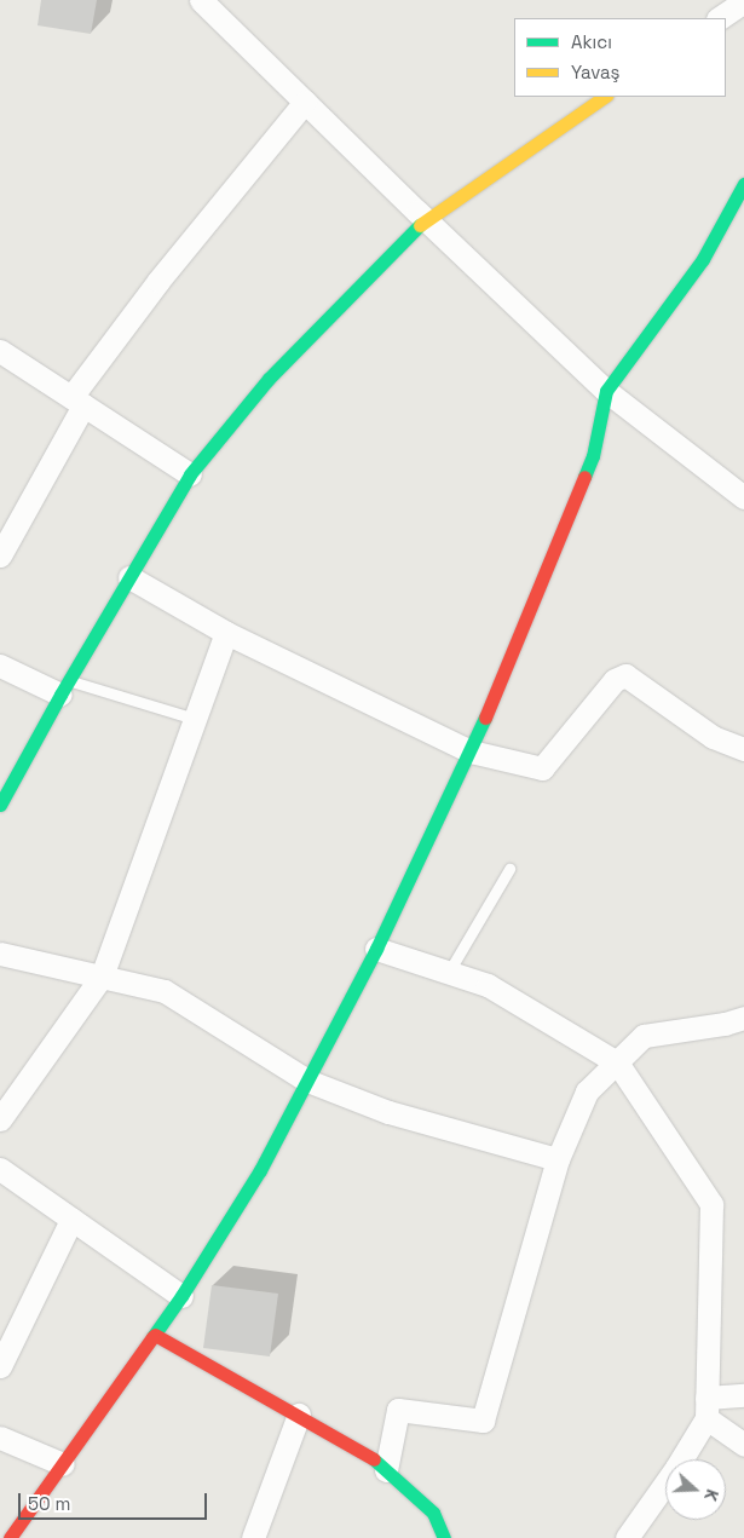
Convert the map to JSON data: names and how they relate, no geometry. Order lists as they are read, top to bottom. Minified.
{"legend":["Akıcı","Yavaş"],"scale_bar":"50 m","north":"right"}
